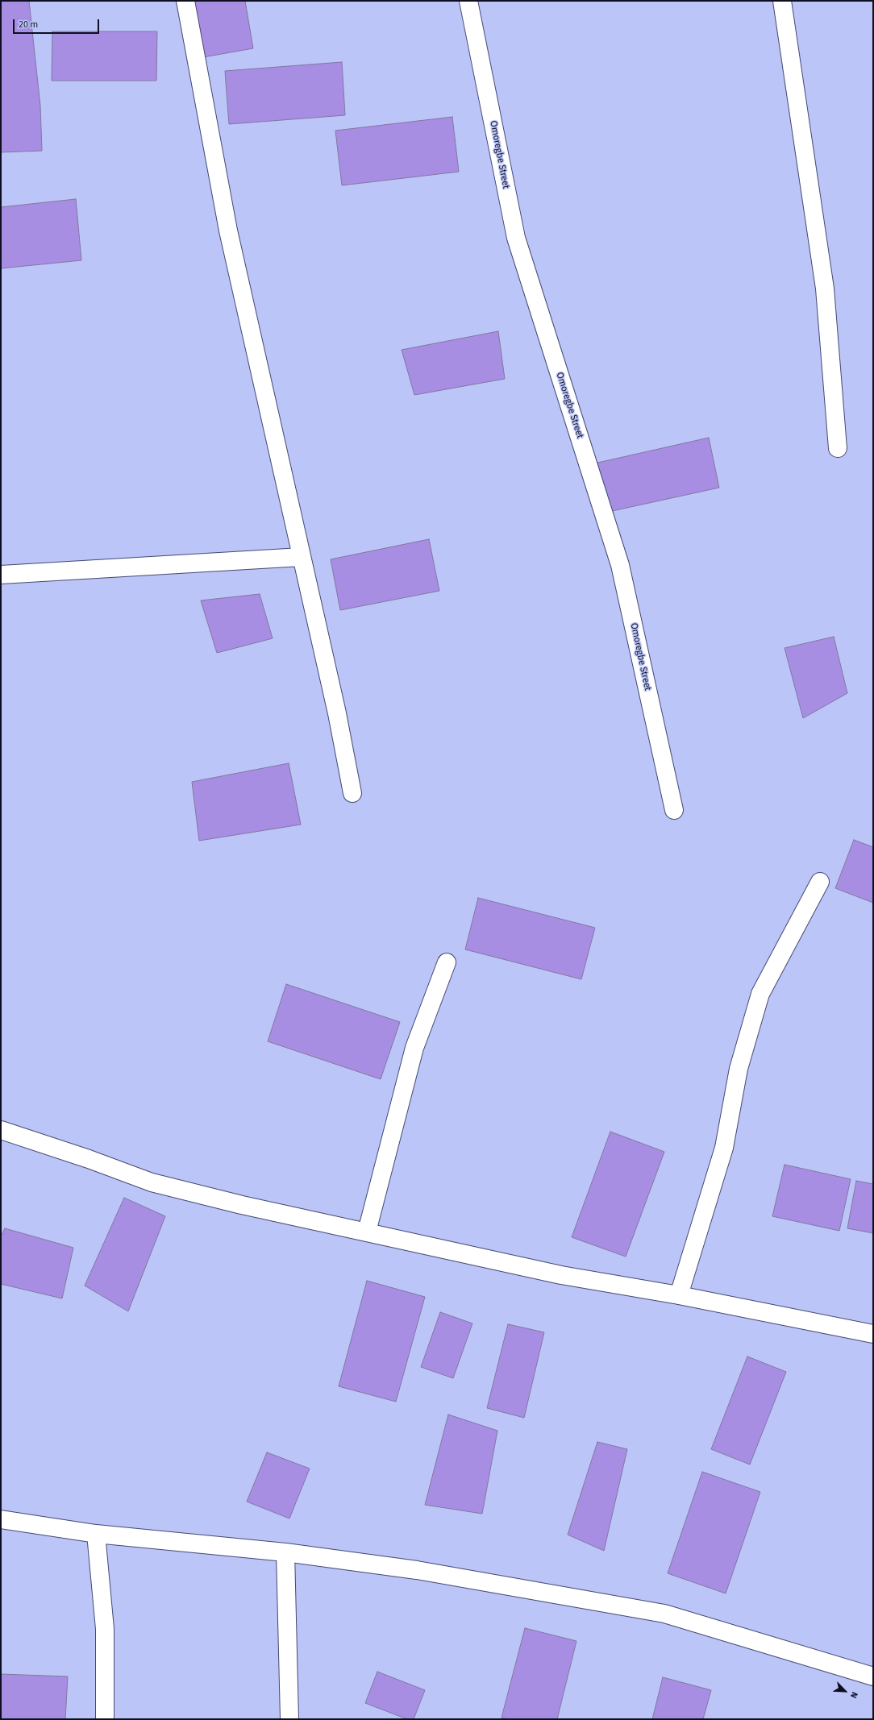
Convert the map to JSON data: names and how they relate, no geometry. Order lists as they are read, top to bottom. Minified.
{"streets":{"street":["Omoregbe Street"]},"scale_bar":"20 m","north":"bottom right"}
